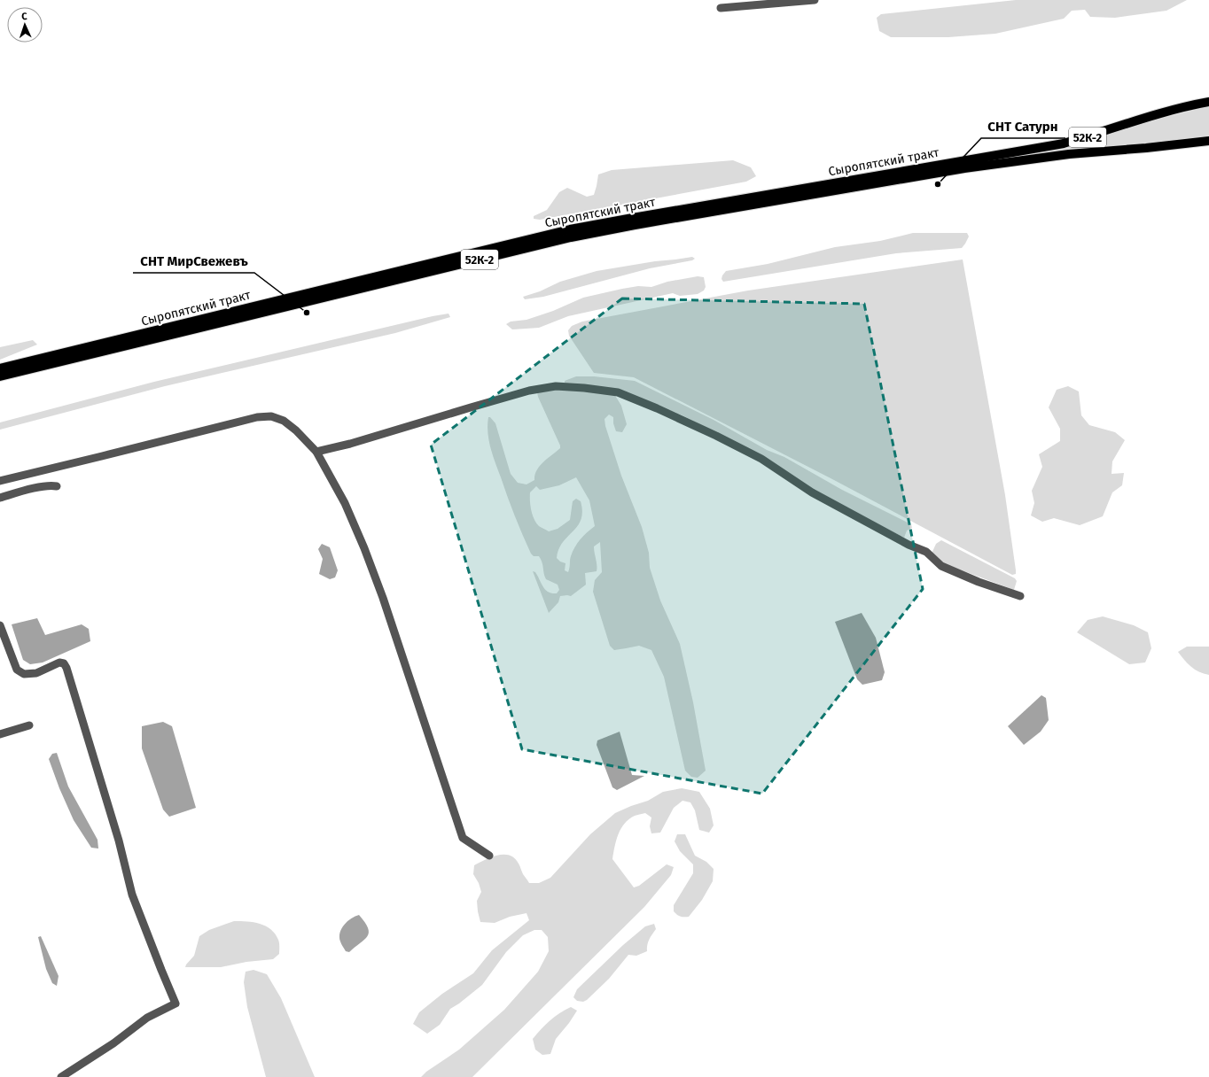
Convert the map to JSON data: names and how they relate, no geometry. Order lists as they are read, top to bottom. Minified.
{"streets":{"main road":["52К-2","Сыропятский тракт"]},"places":["СНТ Сатурн","СНТ МирСвежевъ"],"north":"top"}
